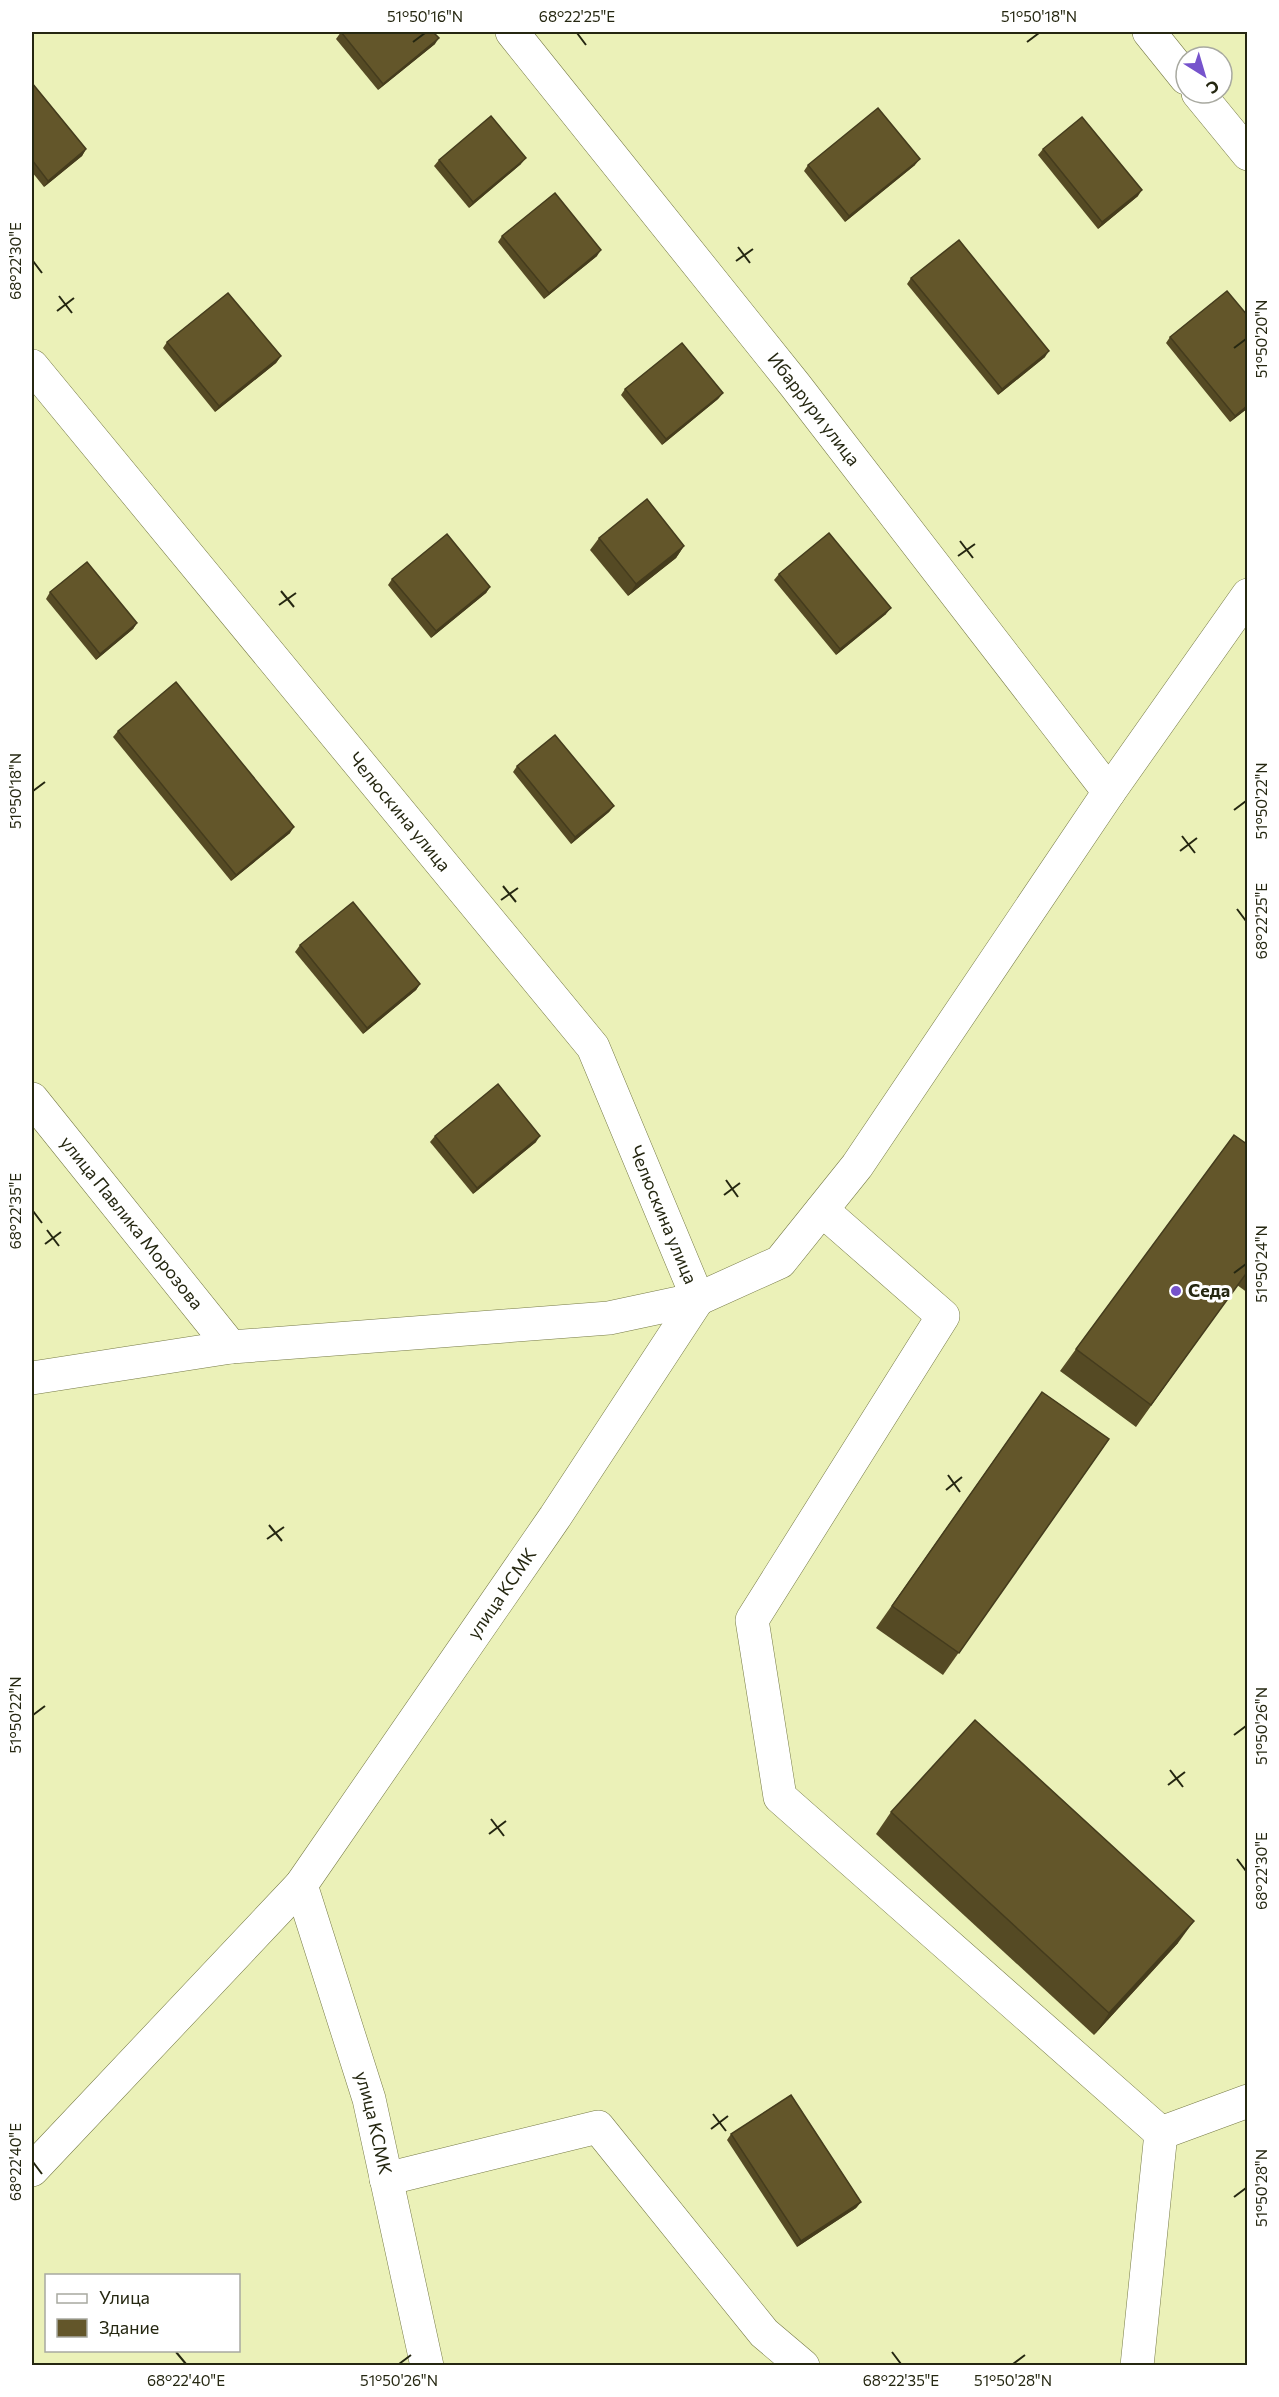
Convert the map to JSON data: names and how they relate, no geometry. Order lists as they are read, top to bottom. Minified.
{"streets":{"street":["Ибаррури улица","Челюскина улица","улица Павлика Морозова","улица КСМК"]},"crossings":[["Челюскина улица","улица КСМК"]],"places":["Седа"],"legend":["Улица","Здание"],"north":"bottom right","coordinates":["51°50'16\"N","68°22'25\"E","51°50'18\"N","68°22'30\"E","51°50'20\"N","51°50'22\"N","68°22'35\"E","51°50'24\"N","51°50'26\"N","68°22'40\"E","51°50'28\"N"]}
